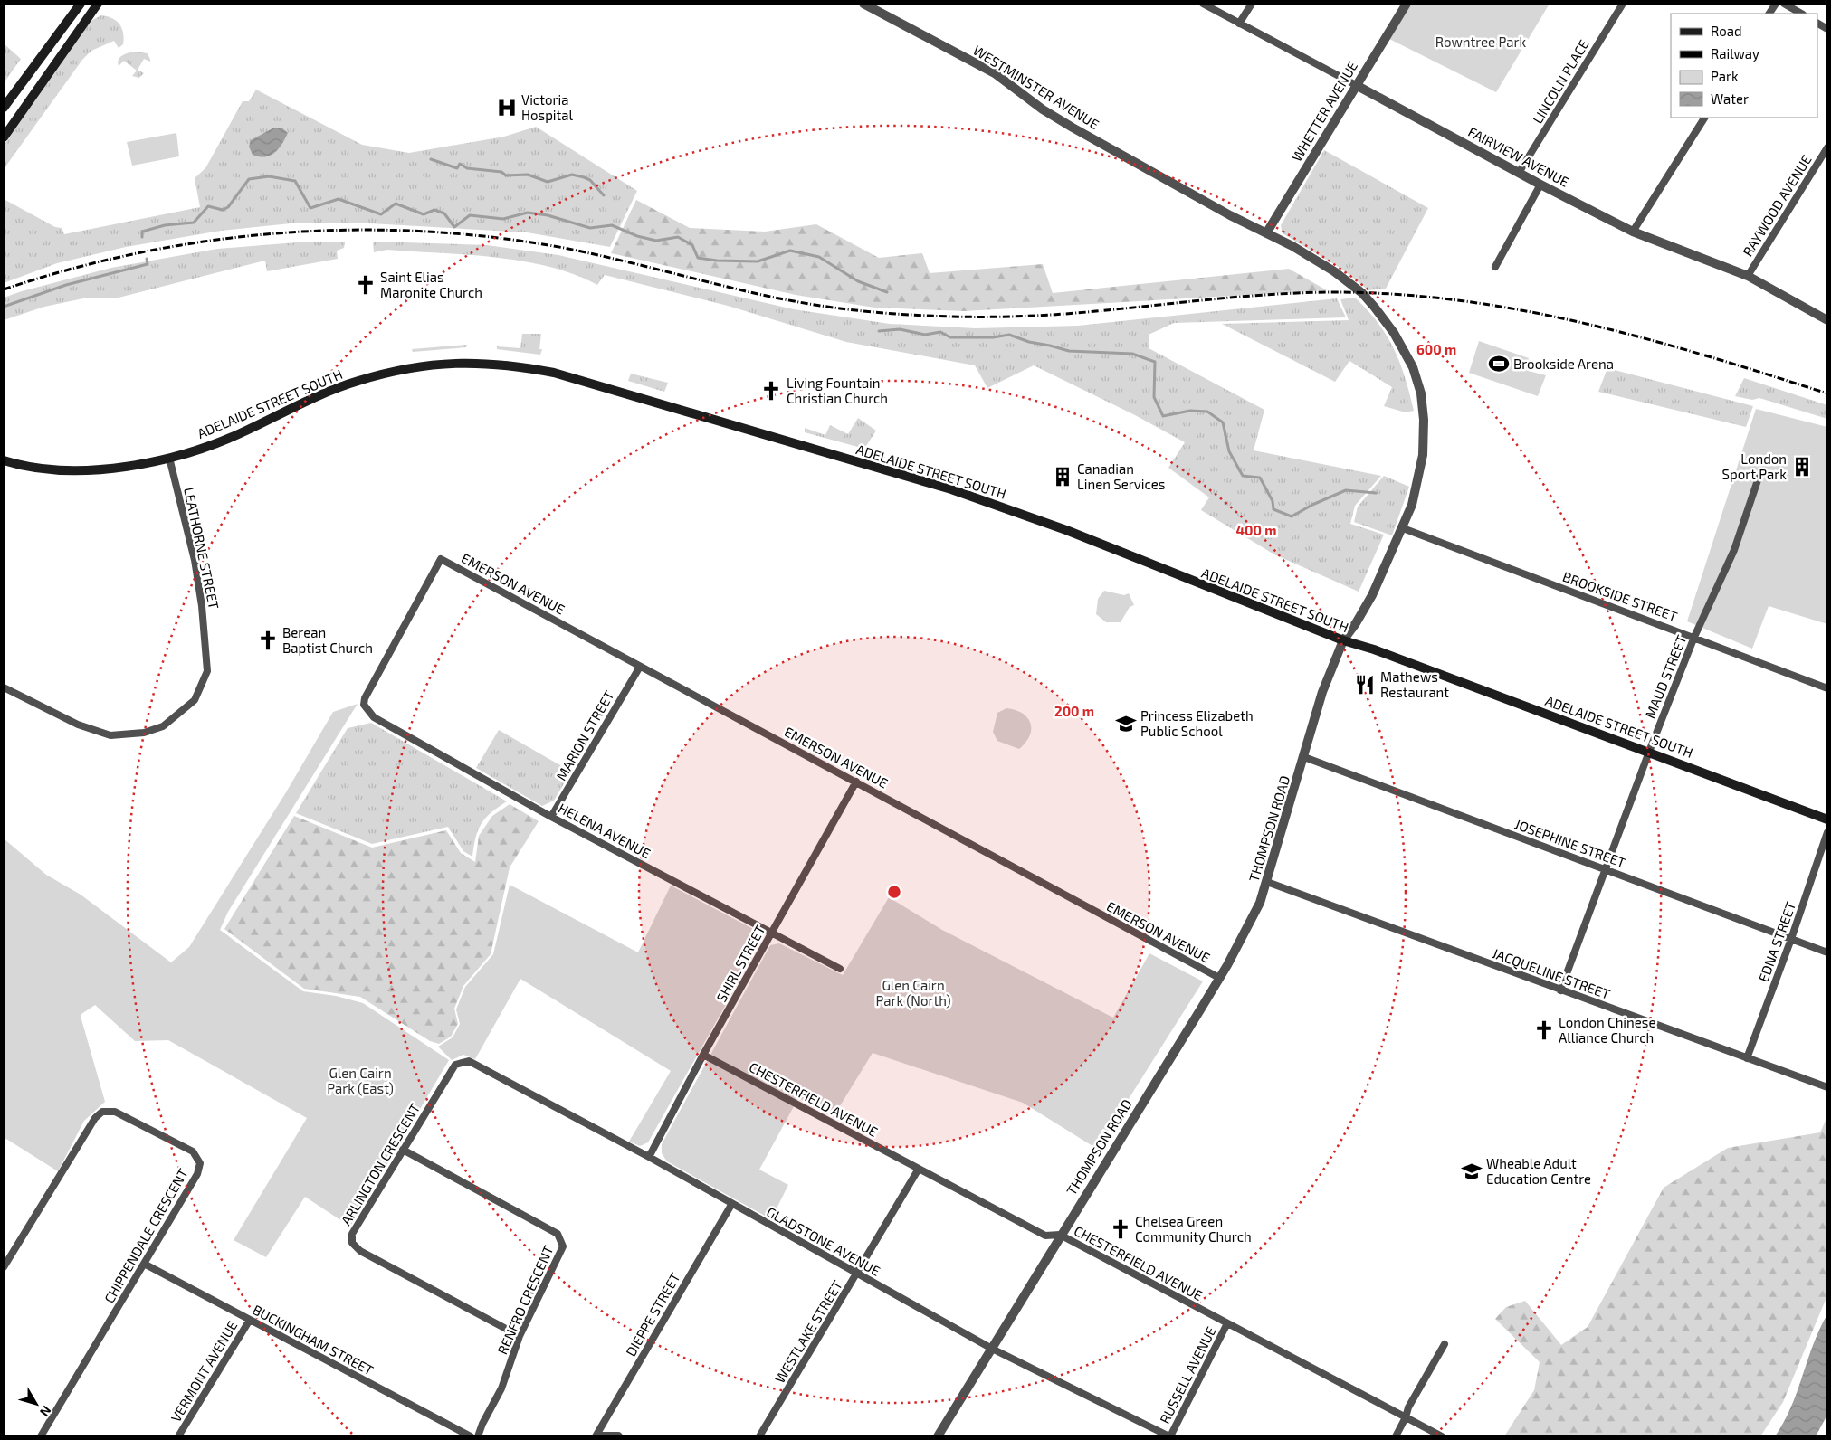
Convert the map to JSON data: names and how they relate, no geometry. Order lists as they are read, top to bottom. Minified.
{"streets":{"main road":["ADELAIDE STREET SOUTH"],"street":["LINCOLN PLACE","WESTMINSTER AVENUE","WHETTER AVENUE","FAIRVIEW AVENUE","RAYWOOD AVENUE","LEATHORNE STREET","EMERSON AVENUE","BROOKSIDE STREET","MAUD STREET","MARION STREET","THOMPSON ROAD","HELENA AVENUE","JOSEPHINE STREET","EDNA STREET","SHIRL STREET","JACQUELINE STREET","CHESTERFIELD AVENUE","ARLINGTON CRESCENT","CHIPPENDALE CRESCENT","GLADSTONE AVENUE","RENFRO CRESCENT","DIEPPE STREET","WESTLAKE STREET","BUCKINGHAM STREET","VERMONT AVENUE","RUSSELL AVENUE"]},"crossings":[["LINCOLN PLACE","FAIRVIEW AVENUE"],["WESTMINSTER AVENUE","WHETTER AVENUE"],["WESTMINSTER AVENUE","THOMPSON ROAD"],["WHETTER AVENUE","FAIRVIEW AVENUE"],["WHETTER AVENUE","THOMPSON ROAD"],["FAIRVIEW AVENUE","RAYWOOD AVENUE"],["ADELAIDE STREET SOUTH","LEATHORNE STREET"],["ADELAIDE STREET SOUTH","MAUD STREET"],["ADELAIDE STREET SOUTH","THOMPSON ROAD"],["EMERSON AVENUE","MARION STREET"],["EMERSON AVENUE","THOMPSON ROAD"],["EMERSON AVENUE","HELENA AVENUE"],["EMERSON AVENUE","SHIRL STREET"],["BROOKSIDE STREET","MAUD STREET"],["BROOKSIDE STREET","THOMPSON ROAD"],["MAUD STREET","JOSEPHINE STREET"],["MAUD STREET","JACQUELINE STREET"],["MARION STREET","HELENA AVENUE"],["THOMPSON ROAD","JOSEPHINE STREET"],["THOMPSON ROAD","JACQUELINE STREET"],["THOMPSON ROAD","CHESTERFIELD AVENUE"],["THOMPSON ROAD","GLADSTONE AVENUE"],["HELENA AVENUE","SHIRL STREET"],["JOSEPHINE STREET","EDNA STREET"],["EDNA STREET","JACQUELINE STREET"],["SHIRL STREET","CHESTERFIELD AVENUE"],["SHIRL STREET","GLADSTONE AVENUE"],["CHESTERFIELD AVENUE","WESTLAKE STREET"],["CHESTERFIELD AVENUE","RUSSELL AVENUE"],["ARLINGTON CRESCENT","GLADSTONE AVENUE"],["ARLINGTON CRESCENT","RENFRO CRESCENT"],["CHIPPENDALE CRESCENT","BUCKINGHAM STREET"],["GLADSTONE AVENUE","DIEPPE STREET"],["GLADSTONE AVENUE","WESTLAKE STREET"],["GLADSTONE AVENUE","RUSSELL AVENUE"],["BUCKINGHAM STREET","VERMONT AVENUE"]],"parks":["Rowntree Park","Glen Cairn Park (North)","Glen Cairn Park (East)"],"places":{"hospital":["Victoria Hospital"],"church":["Saint Elias Maronite Church","Living Fountain Christian Church","Berean Baptist Church","London Chinese Alliance Church","Chelsea Green Community Church"],"sports":["Brookside Arena"],"building":["London Sport Park","Canadian Linen Services"],"restaurant":["Mathews Restaurant"],"school or university":["Princess Elizabeth Public School","Wheable Adult Education Centre"]},"legend":["Road","Railway","Park","Water"],"north":"bottom right","rings":["600 m","400 m","200 m"]}
